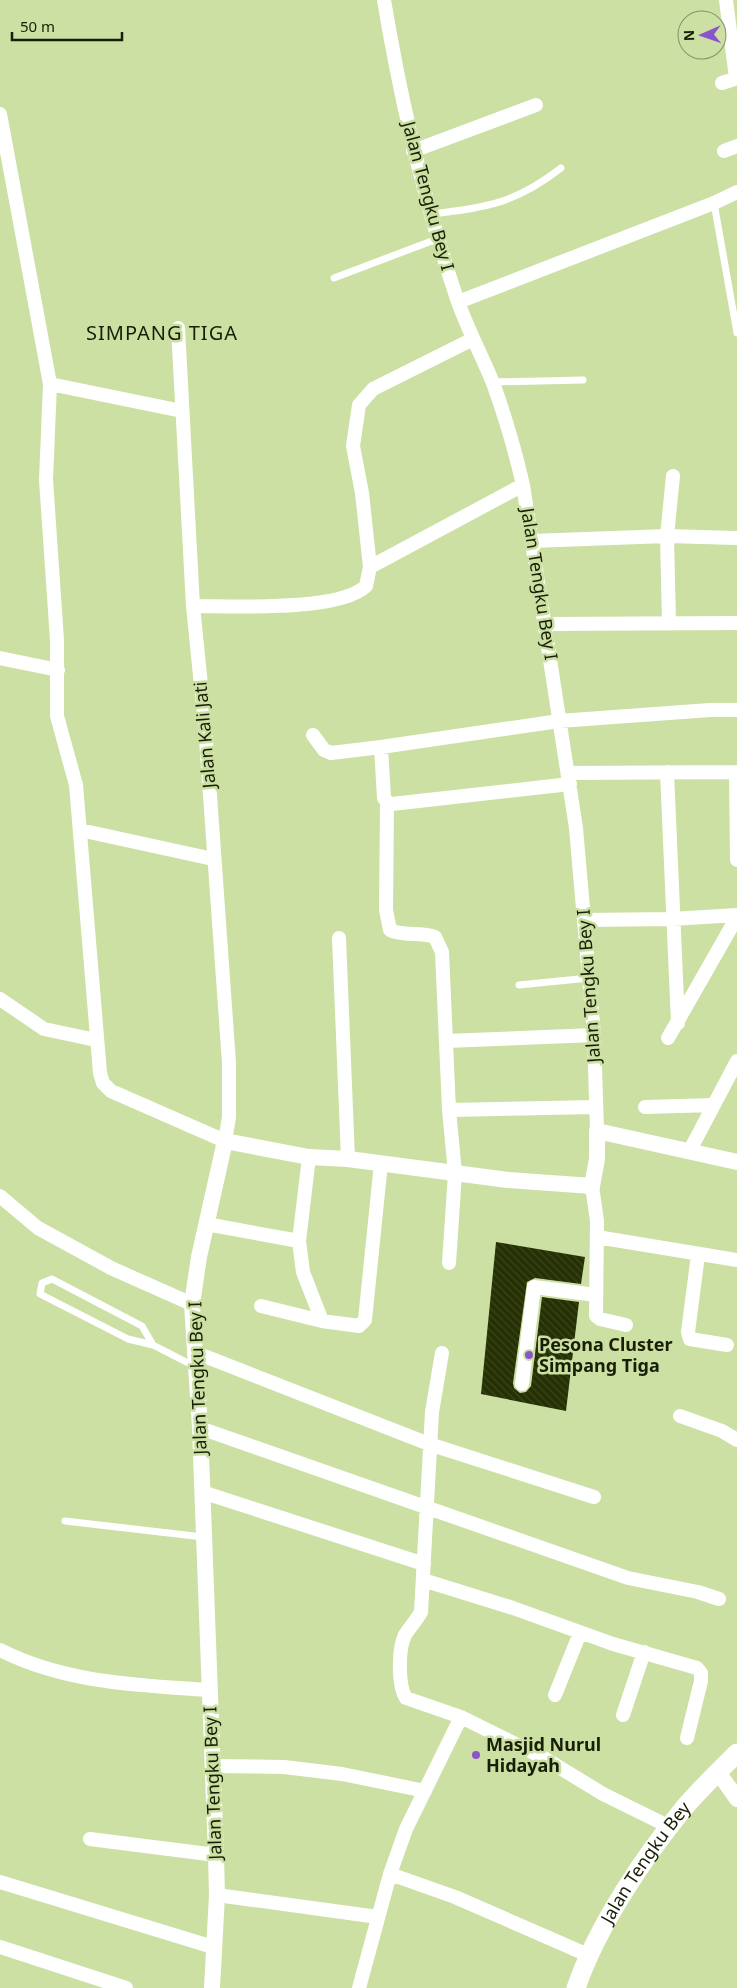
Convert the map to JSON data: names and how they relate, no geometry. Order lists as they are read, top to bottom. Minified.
{"streets":{"main road":["Jalan Tengku Bey"],"street":["Jalan Tengku Bey I","Jalan Kali Jati"]},"crossings":[["Jalan Tengku Bey I","Jalan Kali Jati"]],"districts":["SIMPANG TIGA"],"places":["Pesona Cluster Simpang Tiga","Masjid Nurul Hidayah"],"scale_bar":"50 m","north":"left"}
